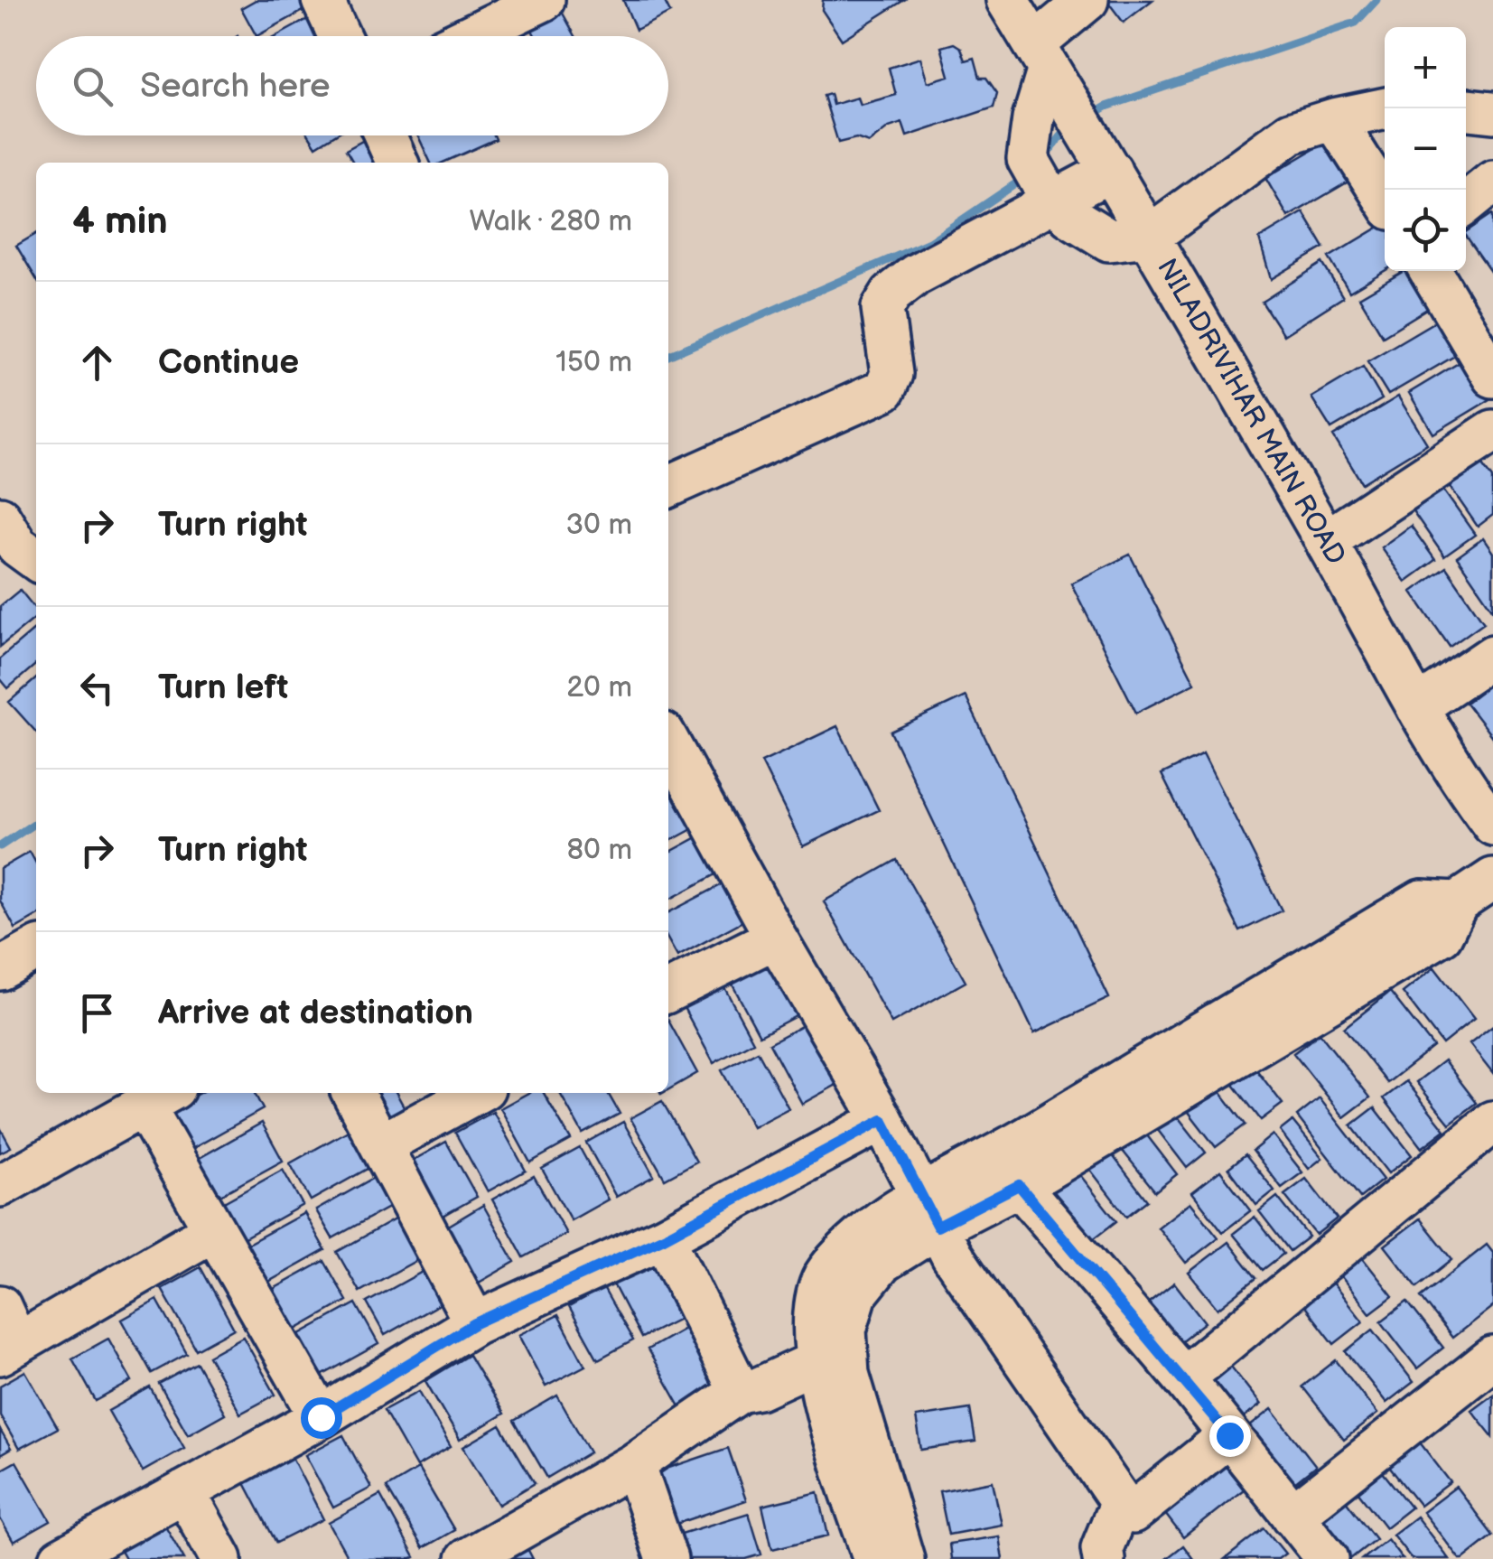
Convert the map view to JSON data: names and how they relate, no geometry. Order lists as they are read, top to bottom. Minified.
{"streets":{"street":["NILADRIVIHAR MAIN ROAD"]},"page":{"map_buttons":["+","−"],"search":"Search here","heading":["4 min","Walk · 280 m"],"list":[["Continue","150 m"],["Turn right","30 m"],["Turn left","20 m"],["Turn right","80 m"],"Arrive at destination"]}}
